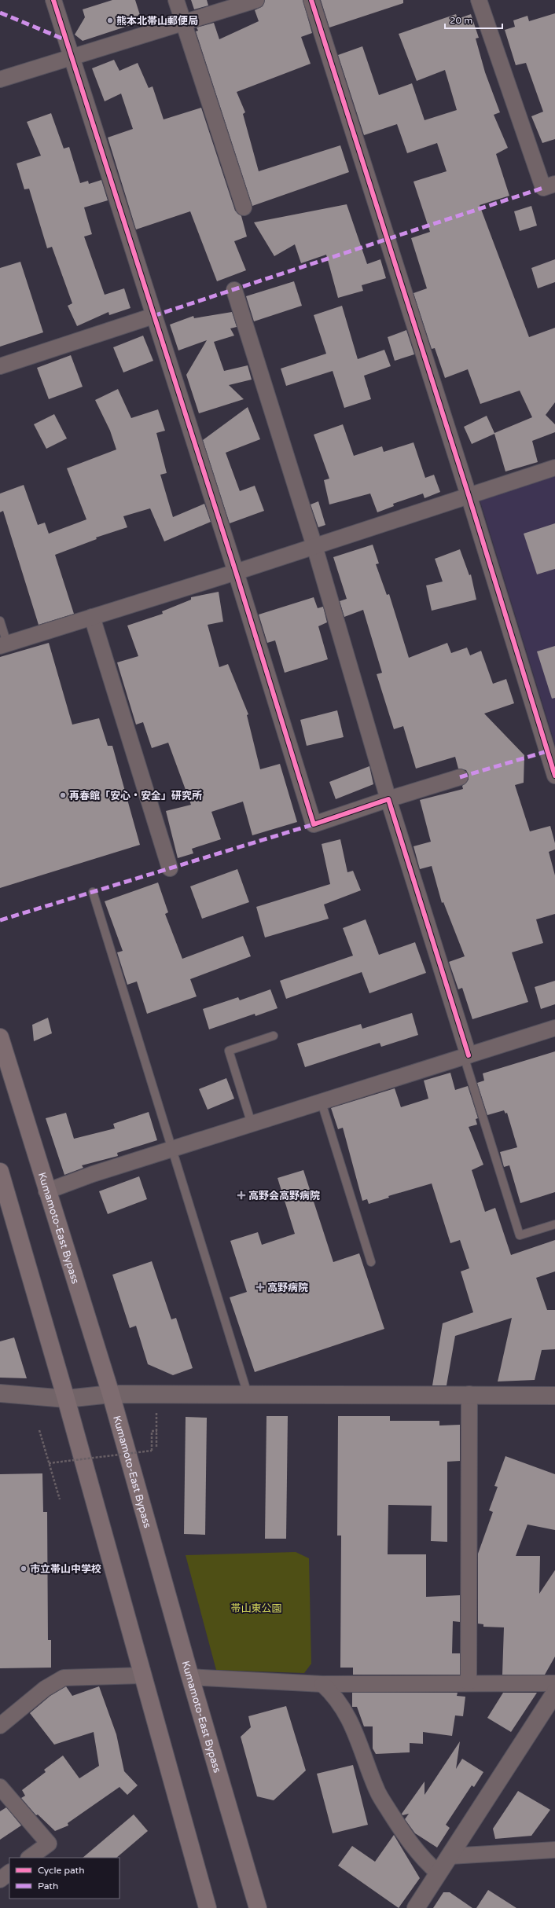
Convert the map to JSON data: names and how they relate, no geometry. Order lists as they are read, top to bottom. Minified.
{"streets":{"highway":["Kumamoto-East Bypass"]},"parks":["帯山東公園"],"places":{"other":["熊本北帯山郵便局","再春館「安心・安全」研究所","市立帯山中学校"],"health":["高野会高野病院","高野病院"]},"legend":["Cycle path","Path"],"scale_bar":"20 m"}
